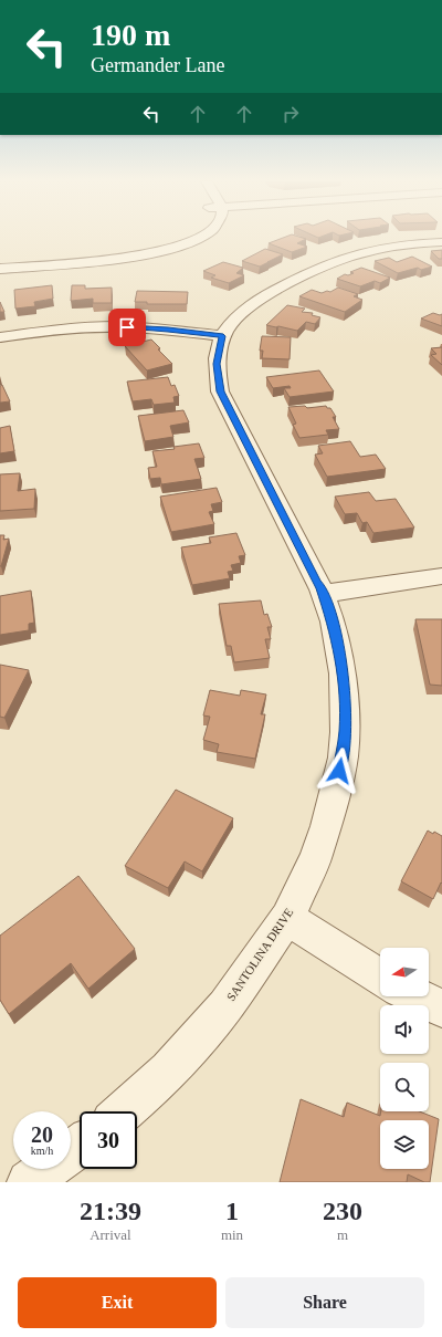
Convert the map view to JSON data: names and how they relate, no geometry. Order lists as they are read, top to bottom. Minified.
{"streets":{"street":["SANTOLINA DRIVE"]},"north":"left","page":{"turn":["190 m","Germander Lane"],"speed":"20 km/h","limit":"30","eta":["21:39","Arrival","1","min","230","m"],"buttons":["Exit","Share"]}}
